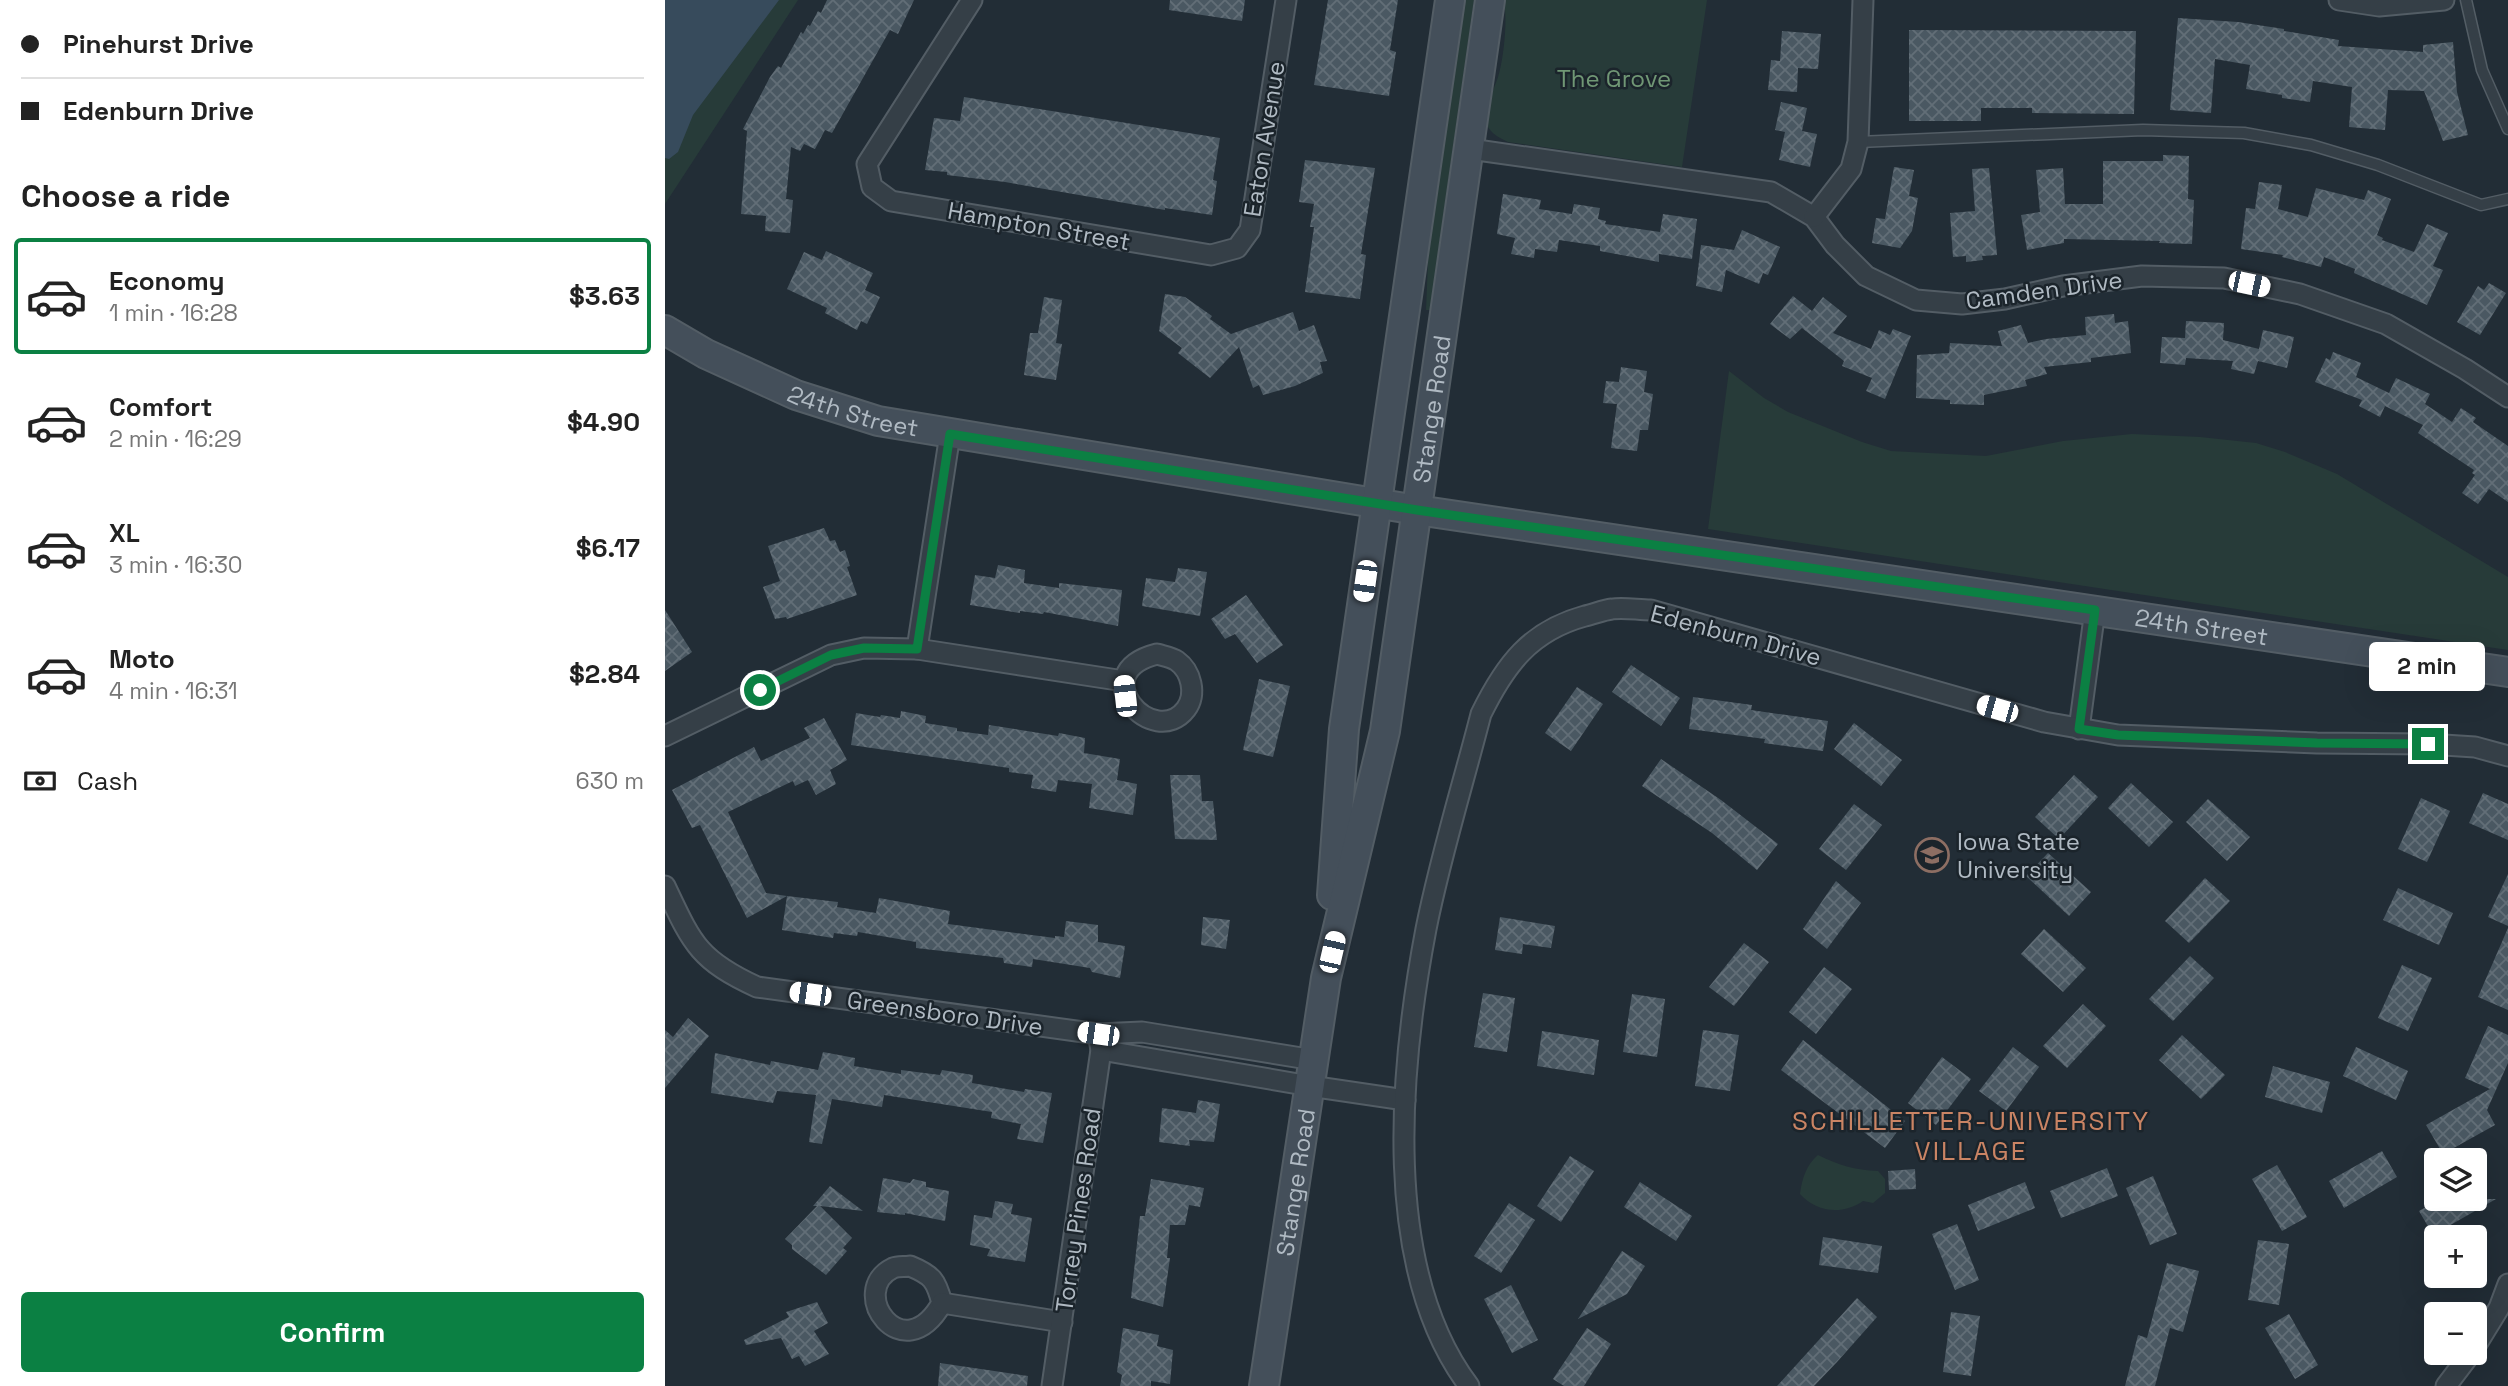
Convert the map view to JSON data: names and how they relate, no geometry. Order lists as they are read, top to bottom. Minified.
{"streets":{"main road":["Stange Road","24th Street"],"street":["Eaton Avenue","Hampton Street","Camden Drive","Edenburn Drive","Greensboro Drive","Torrey Pines Road"]},"crossings":[["Eaton Avenue","Hampton Street"],["Camden Drive","Stange Road"],["Stange Road","24th Street"],["Stange Road","Greensboro Drive"],["Greensboro Drive","Torrey Pines Road"]],"districts":["SCHILLETTER-UNIVERSITY VILLAGE"],"parks":["The Grove"],"places":{"school or university":["Iowa State University"]},"page":{"banner":["Pinehurst Drive","Edenburn Drive"],"heading":"Choose a ride","list":[{"name":"Economy","note":"1 min · 16:28","value":"$3.63"},{"name":"Comfort","note":"2 min · 16:29","value":"$4.90"},{"name":"XL","note":"3 min · 16:30","value":"$6.17"},{"name":"Moto","note":"4 min · 16:31","value":"$2.84"}],"bubble":"2 min","pay":["Cash","630 m"],"map_buttons":["+","−"],"buttons":"Confirm"}}
